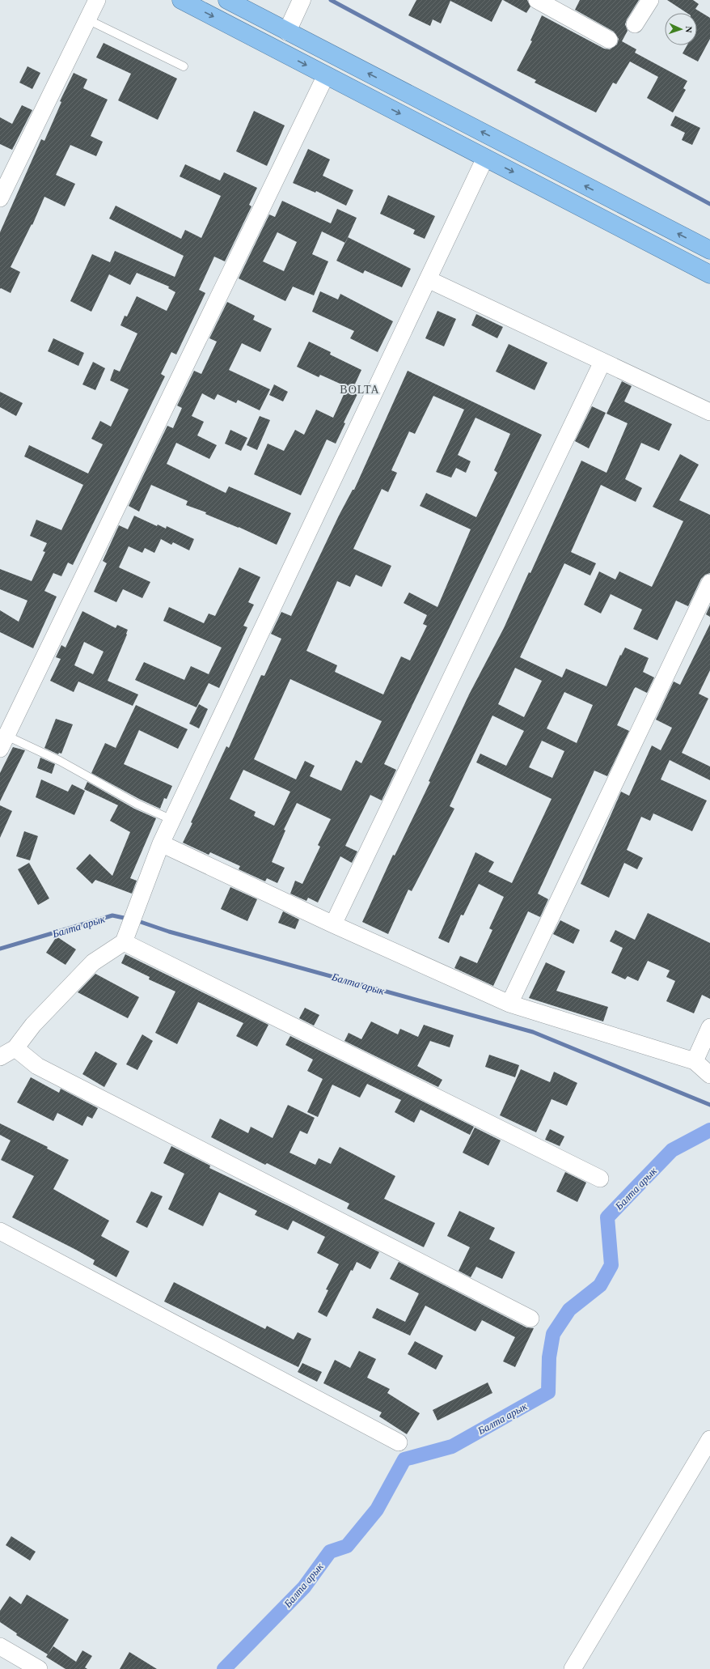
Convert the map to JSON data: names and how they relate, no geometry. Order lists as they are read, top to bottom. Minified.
{"districts":["BOLTA"],"water":["Балта арык"],"north":"right"}
